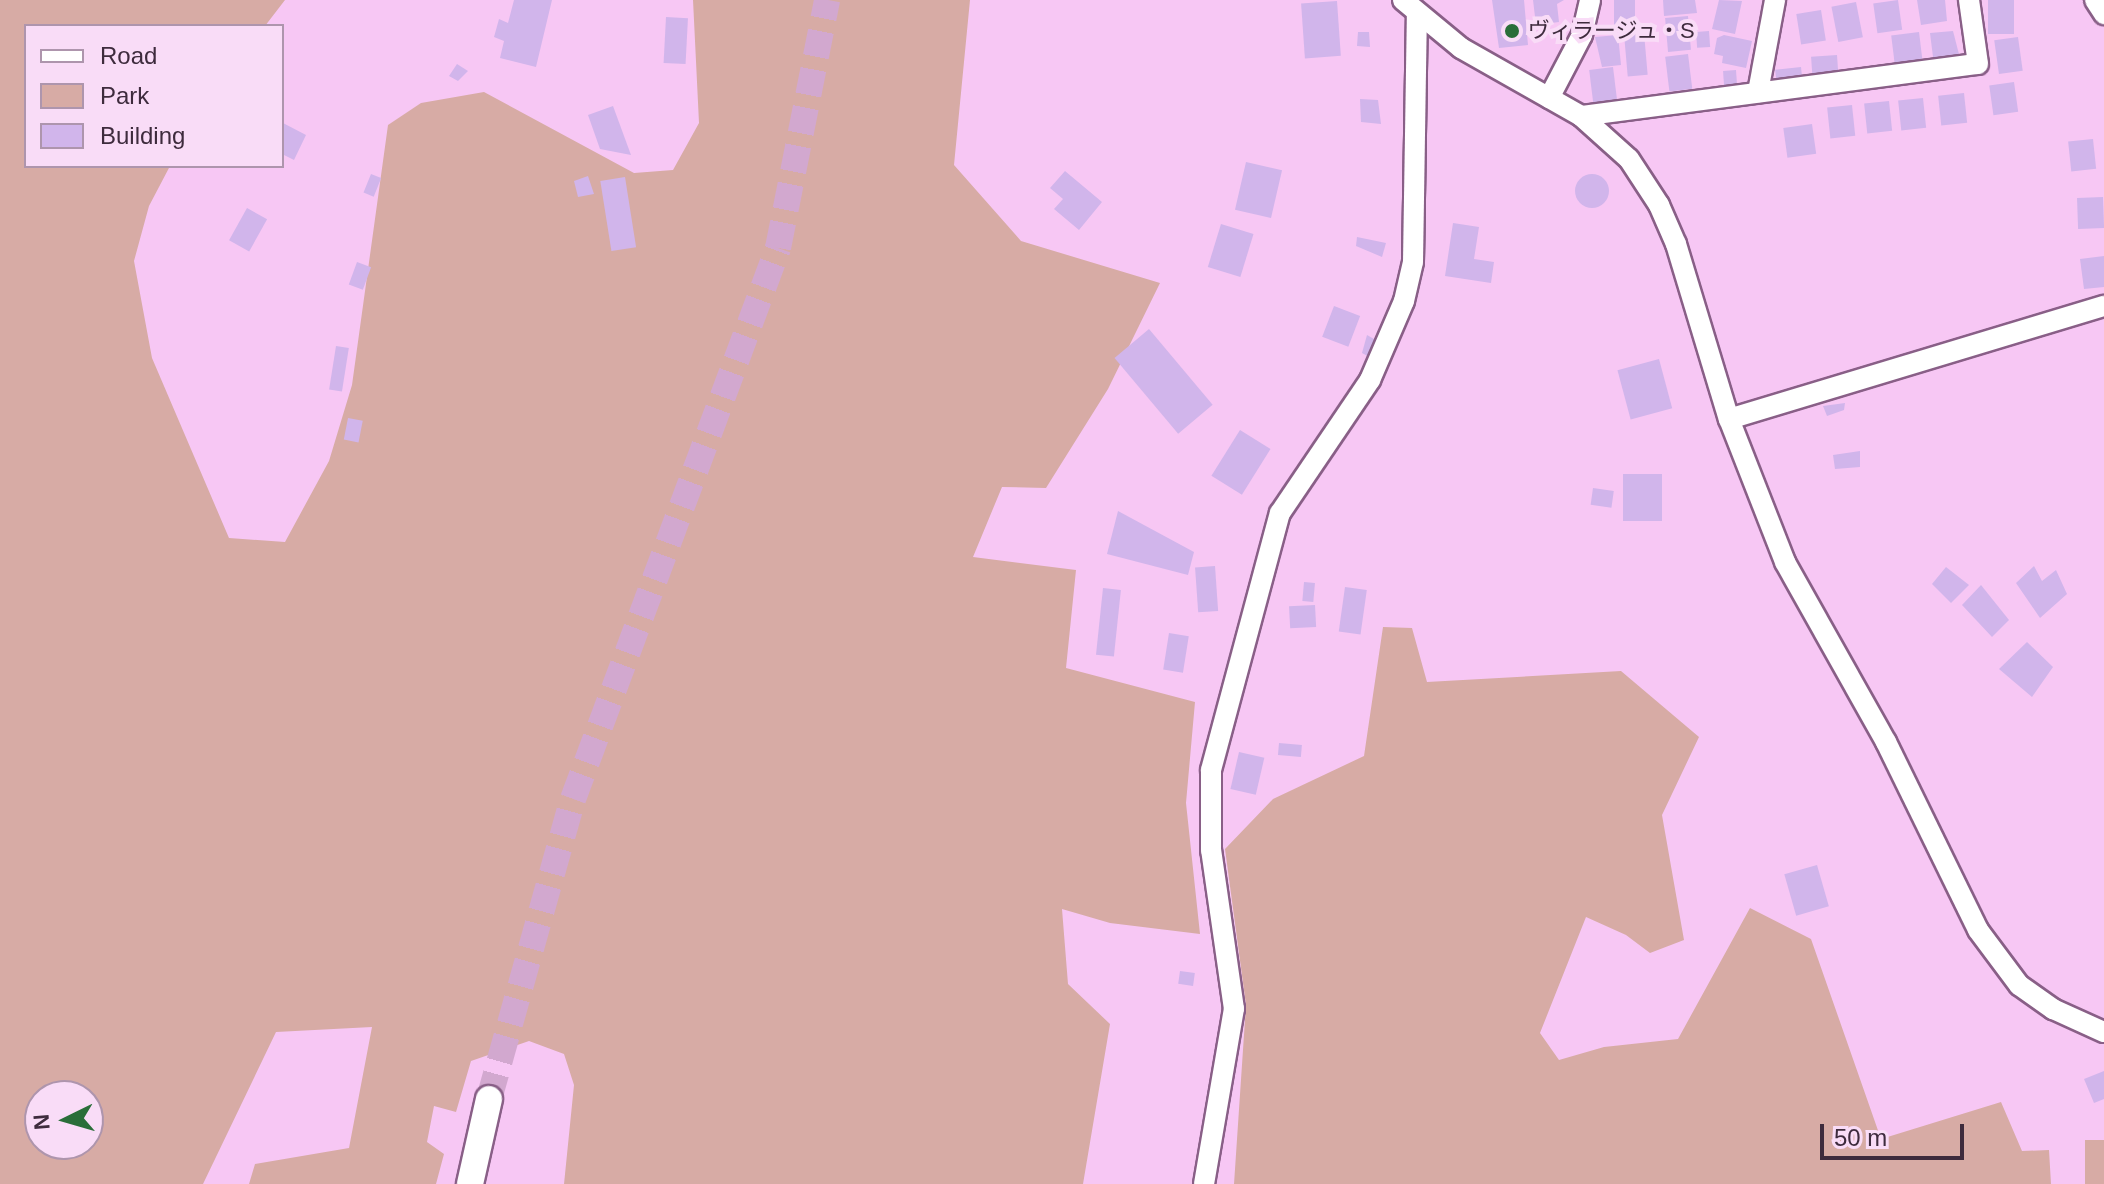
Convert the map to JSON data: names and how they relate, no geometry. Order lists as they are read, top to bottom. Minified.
{"places":["ヴィラージュ・S"],"legend":["Road","Park","Building"],"scale_bar":"50 m","north":"left"}
